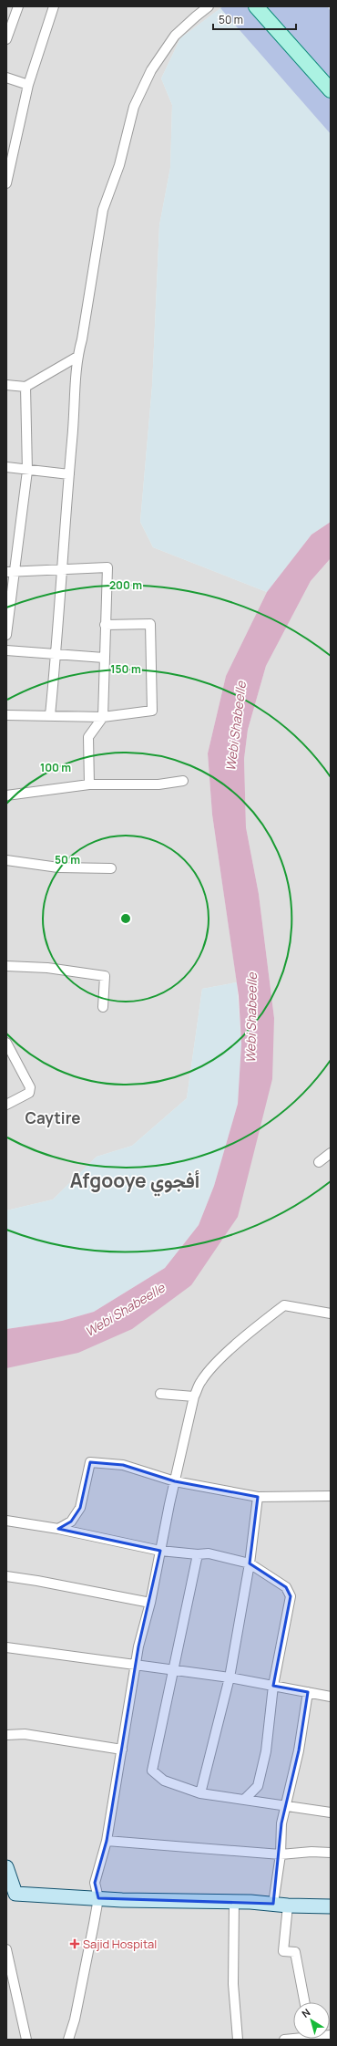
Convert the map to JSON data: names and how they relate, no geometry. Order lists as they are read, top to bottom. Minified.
{"districts":["Caytire","Afgooye أفجوي"],"water":["Webi Shabeelle"],"places":{"health":["Sajid Hospital"]},"scale_bar":"50 m","north":"top left","rings":["200 m","150 m","100 m","50 m"]}
